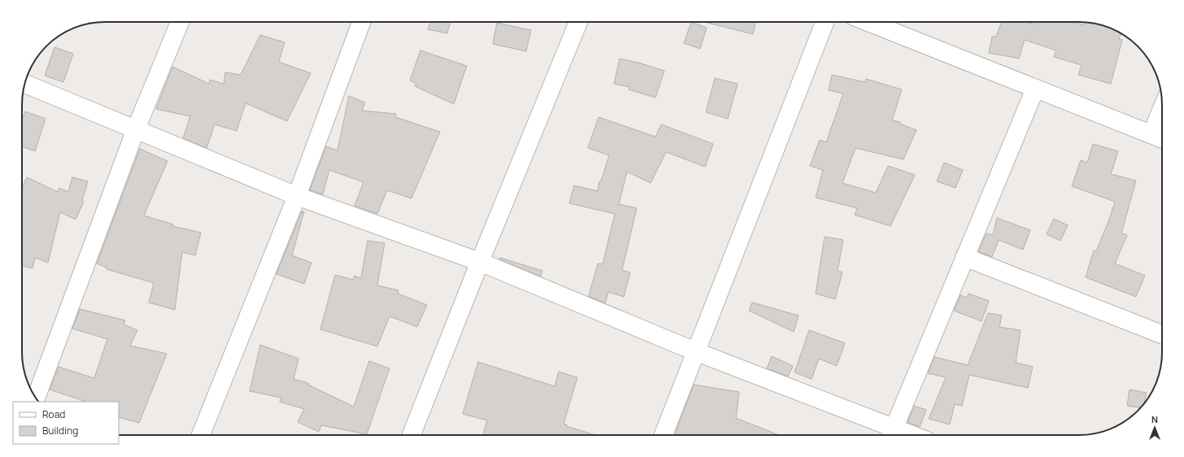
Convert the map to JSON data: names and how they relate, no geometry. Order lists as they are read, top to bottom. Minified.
{"legend":["Road","Building"],"north":"top"}
